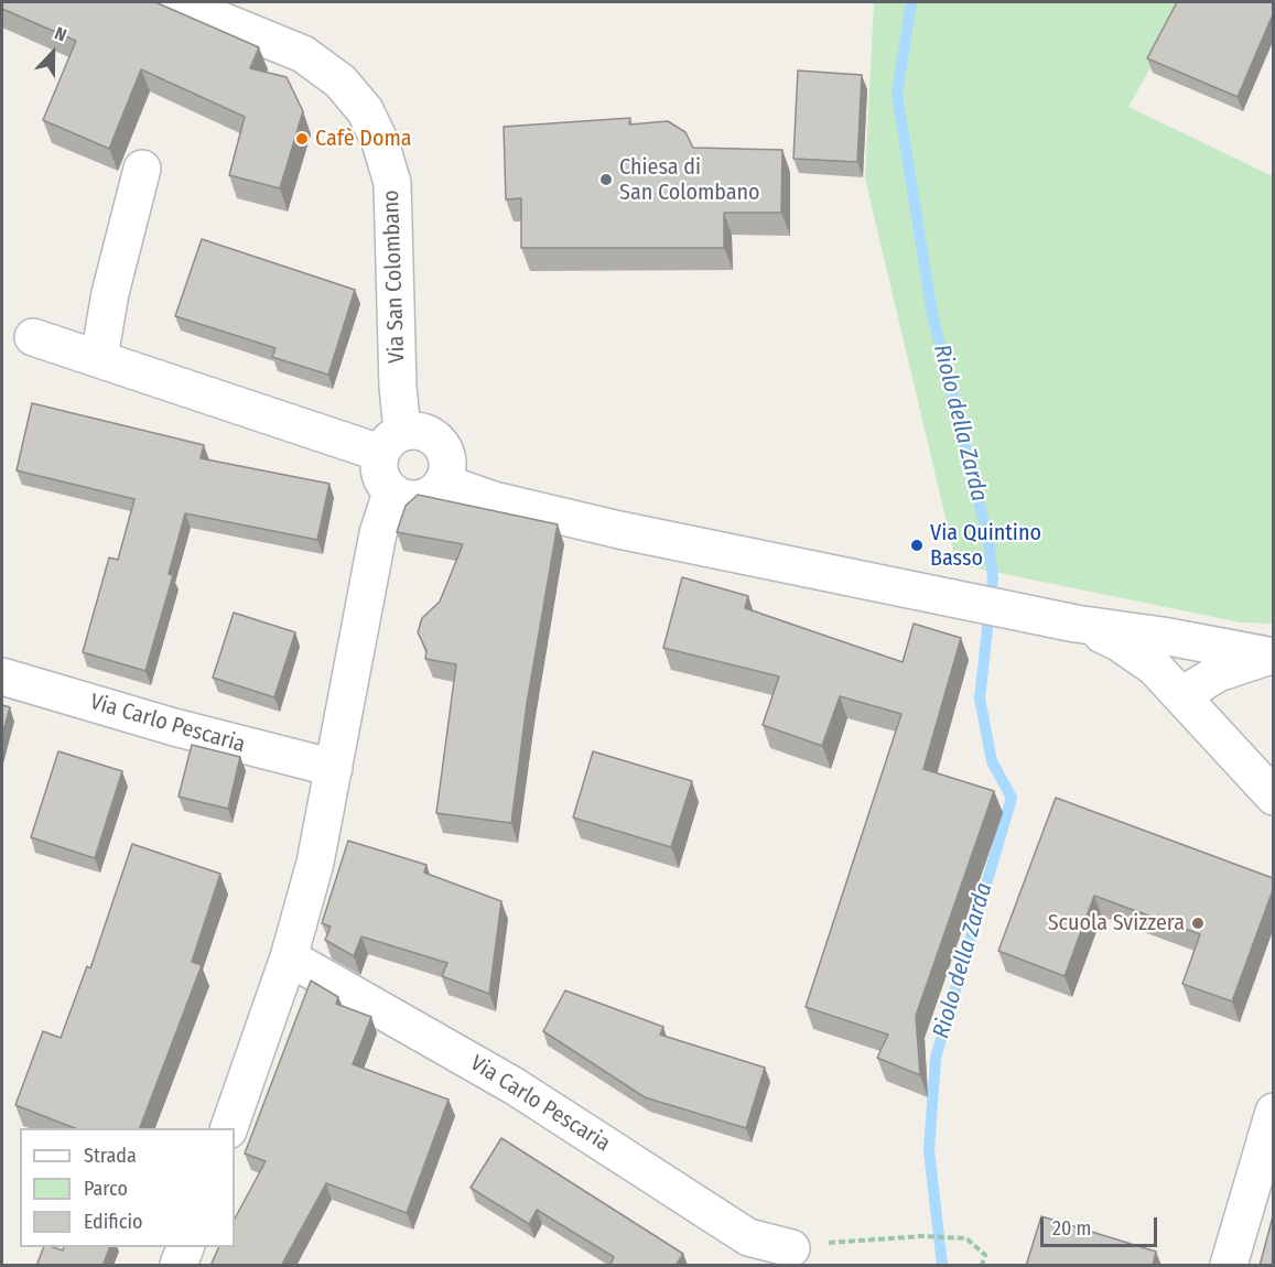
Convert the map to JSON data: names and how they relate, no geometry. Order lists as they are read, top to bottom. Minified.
{"streets":{"street":["Via San Colombano","Via Carlo Pescaria"]},"water":["Riolo della Zarda"],"places":["Cafè Doma","Chiesa di San Colombano","Via Quintino Basso","Scuola Svizzera"],"legend":["Strada","Parco","Edificio"],"scale_bar":"20 m","north":"top"}
